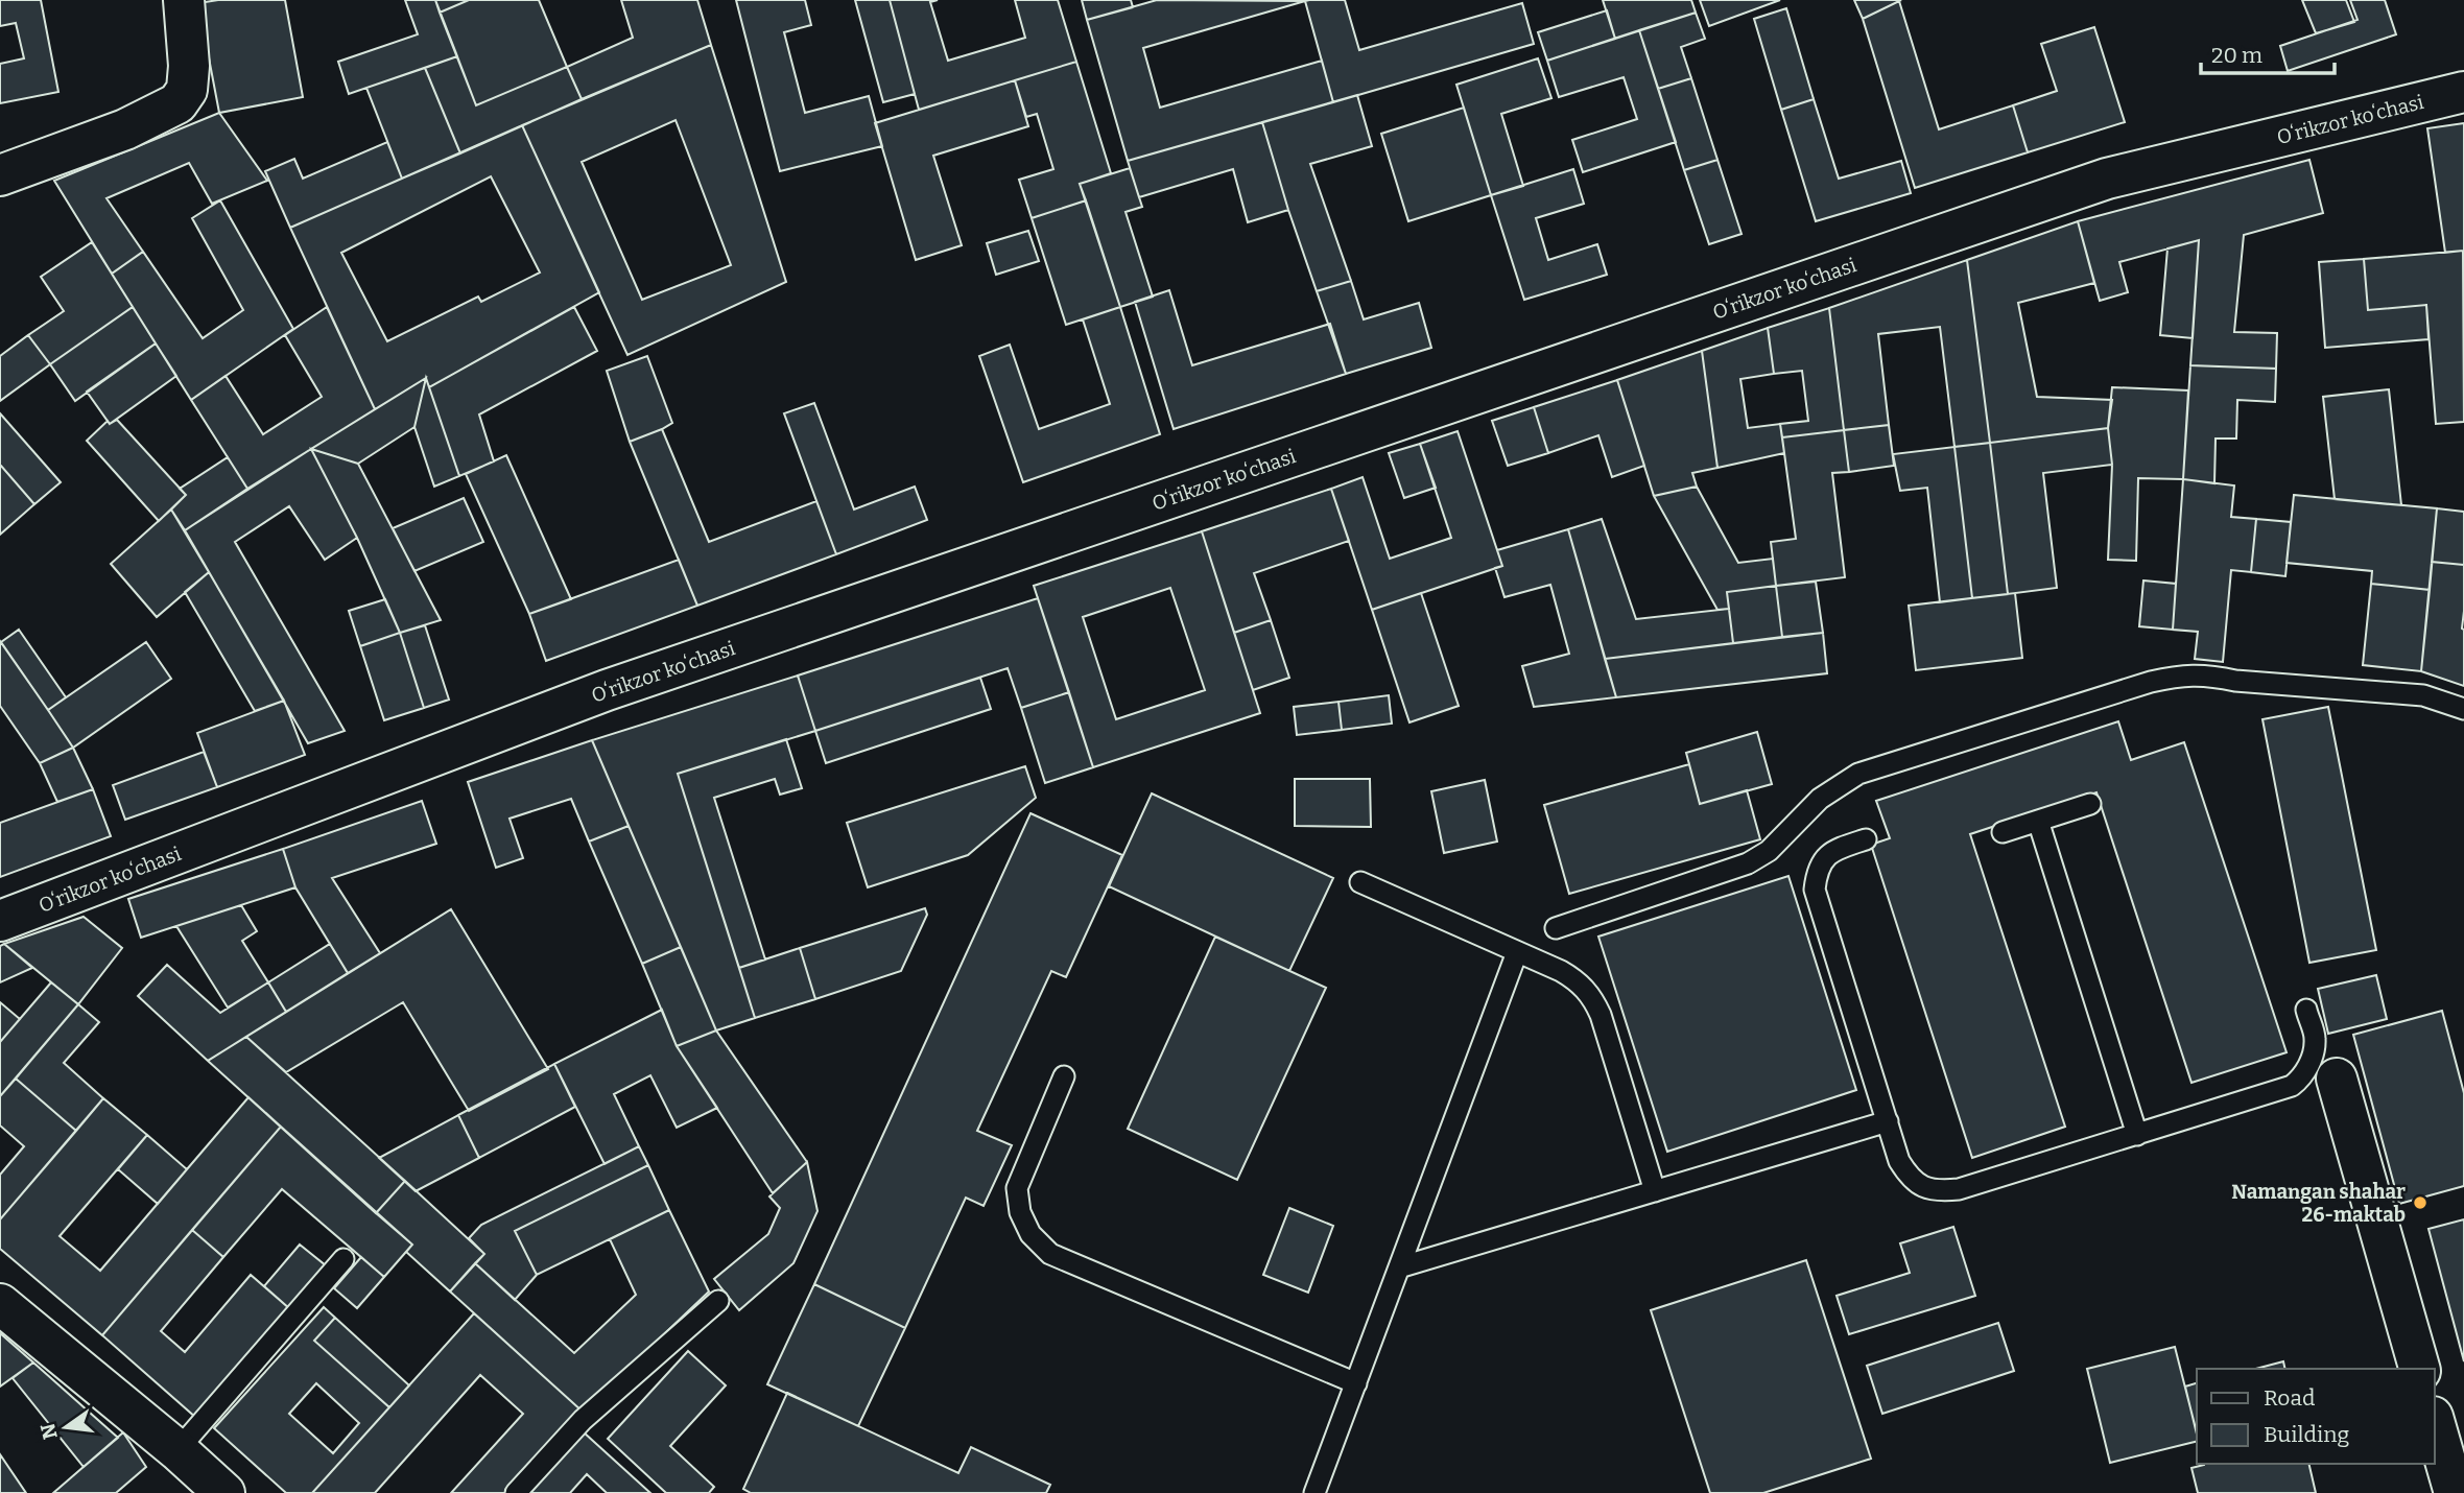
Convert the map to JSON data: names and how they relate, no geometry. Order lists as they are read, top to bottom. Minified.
{"streets":{"main road":["Oʻrikzor koʻchasi"]},"places":["Namangan shahar 26-maktab"],"legend":["Road","Building"],"scale_bar":"20 m","north":"left"}
